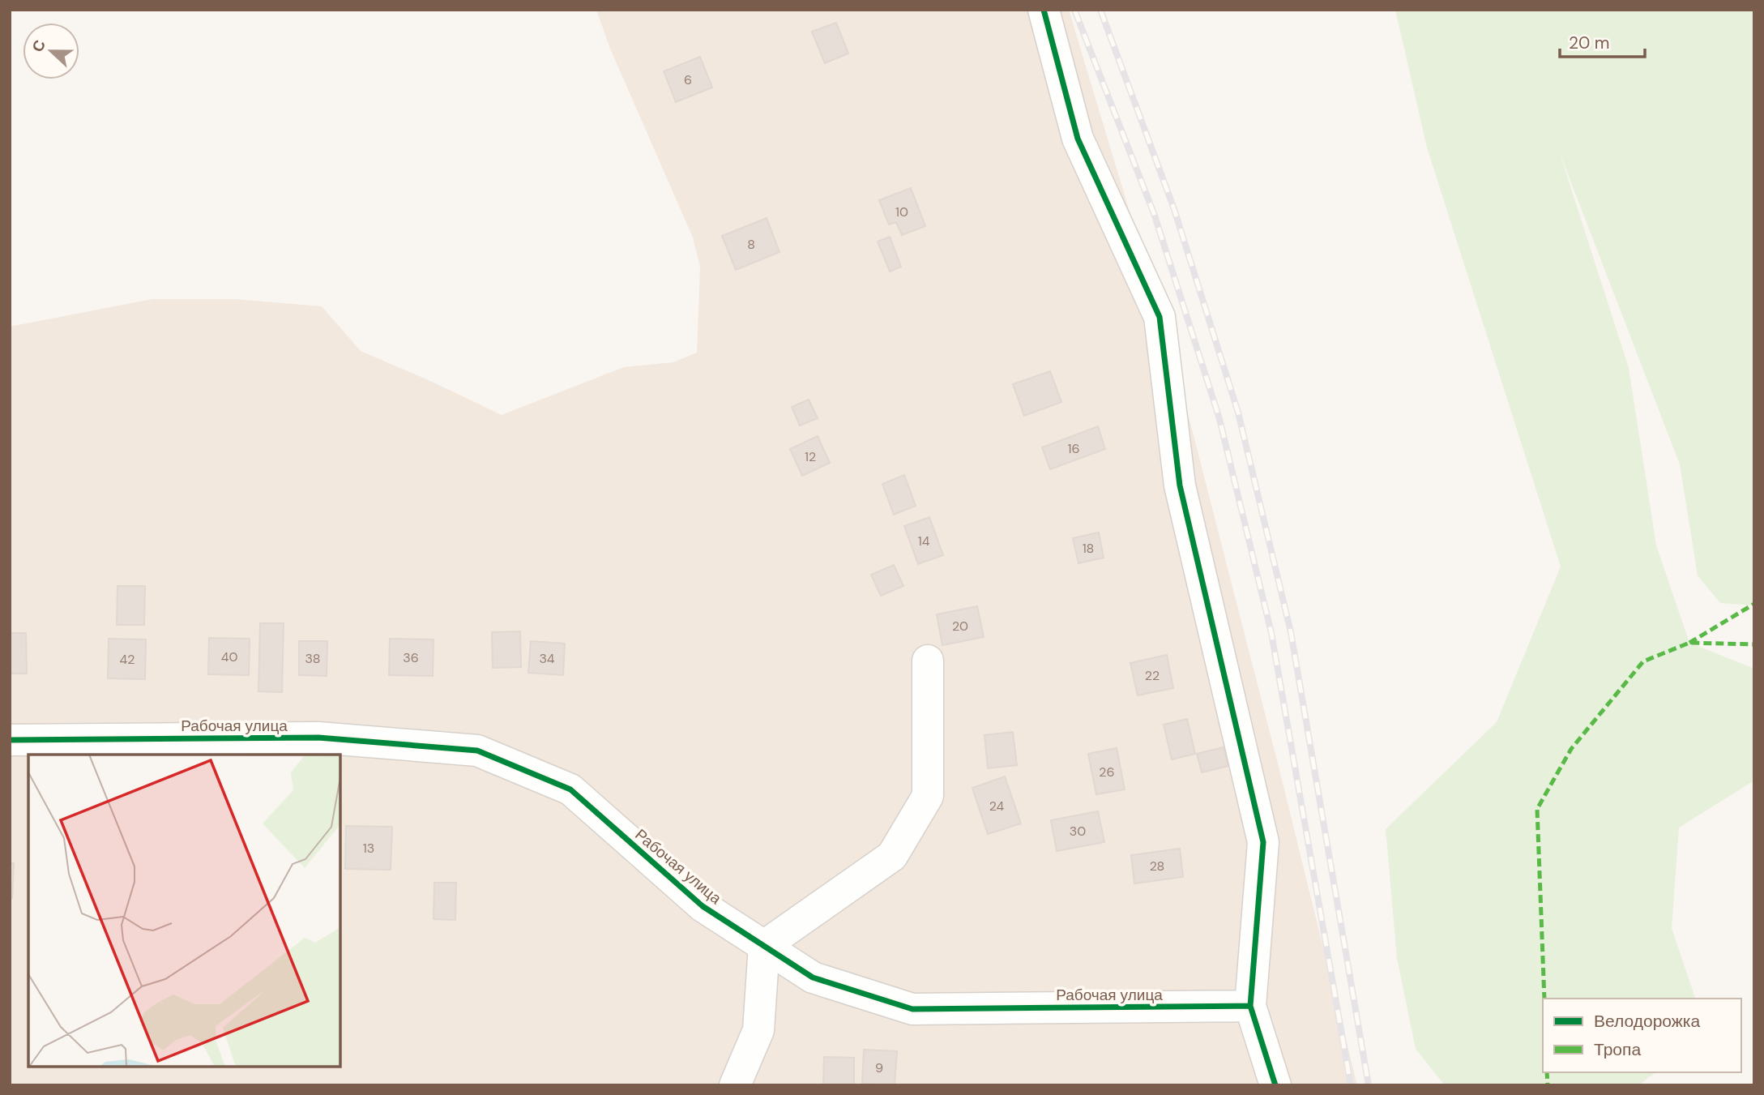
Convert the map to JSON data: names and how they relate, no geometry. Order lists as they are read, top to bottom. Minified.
{"streets":{"street":["Рабочая улица"]},"house_numbers":["6","10","8","16","12","14","18","20","40","36","38","34","42","22","26","24","30","13","28","9"],"legend":["Велодорожка","Тропа"],"scale_bar":"20 m","north":"left"}
